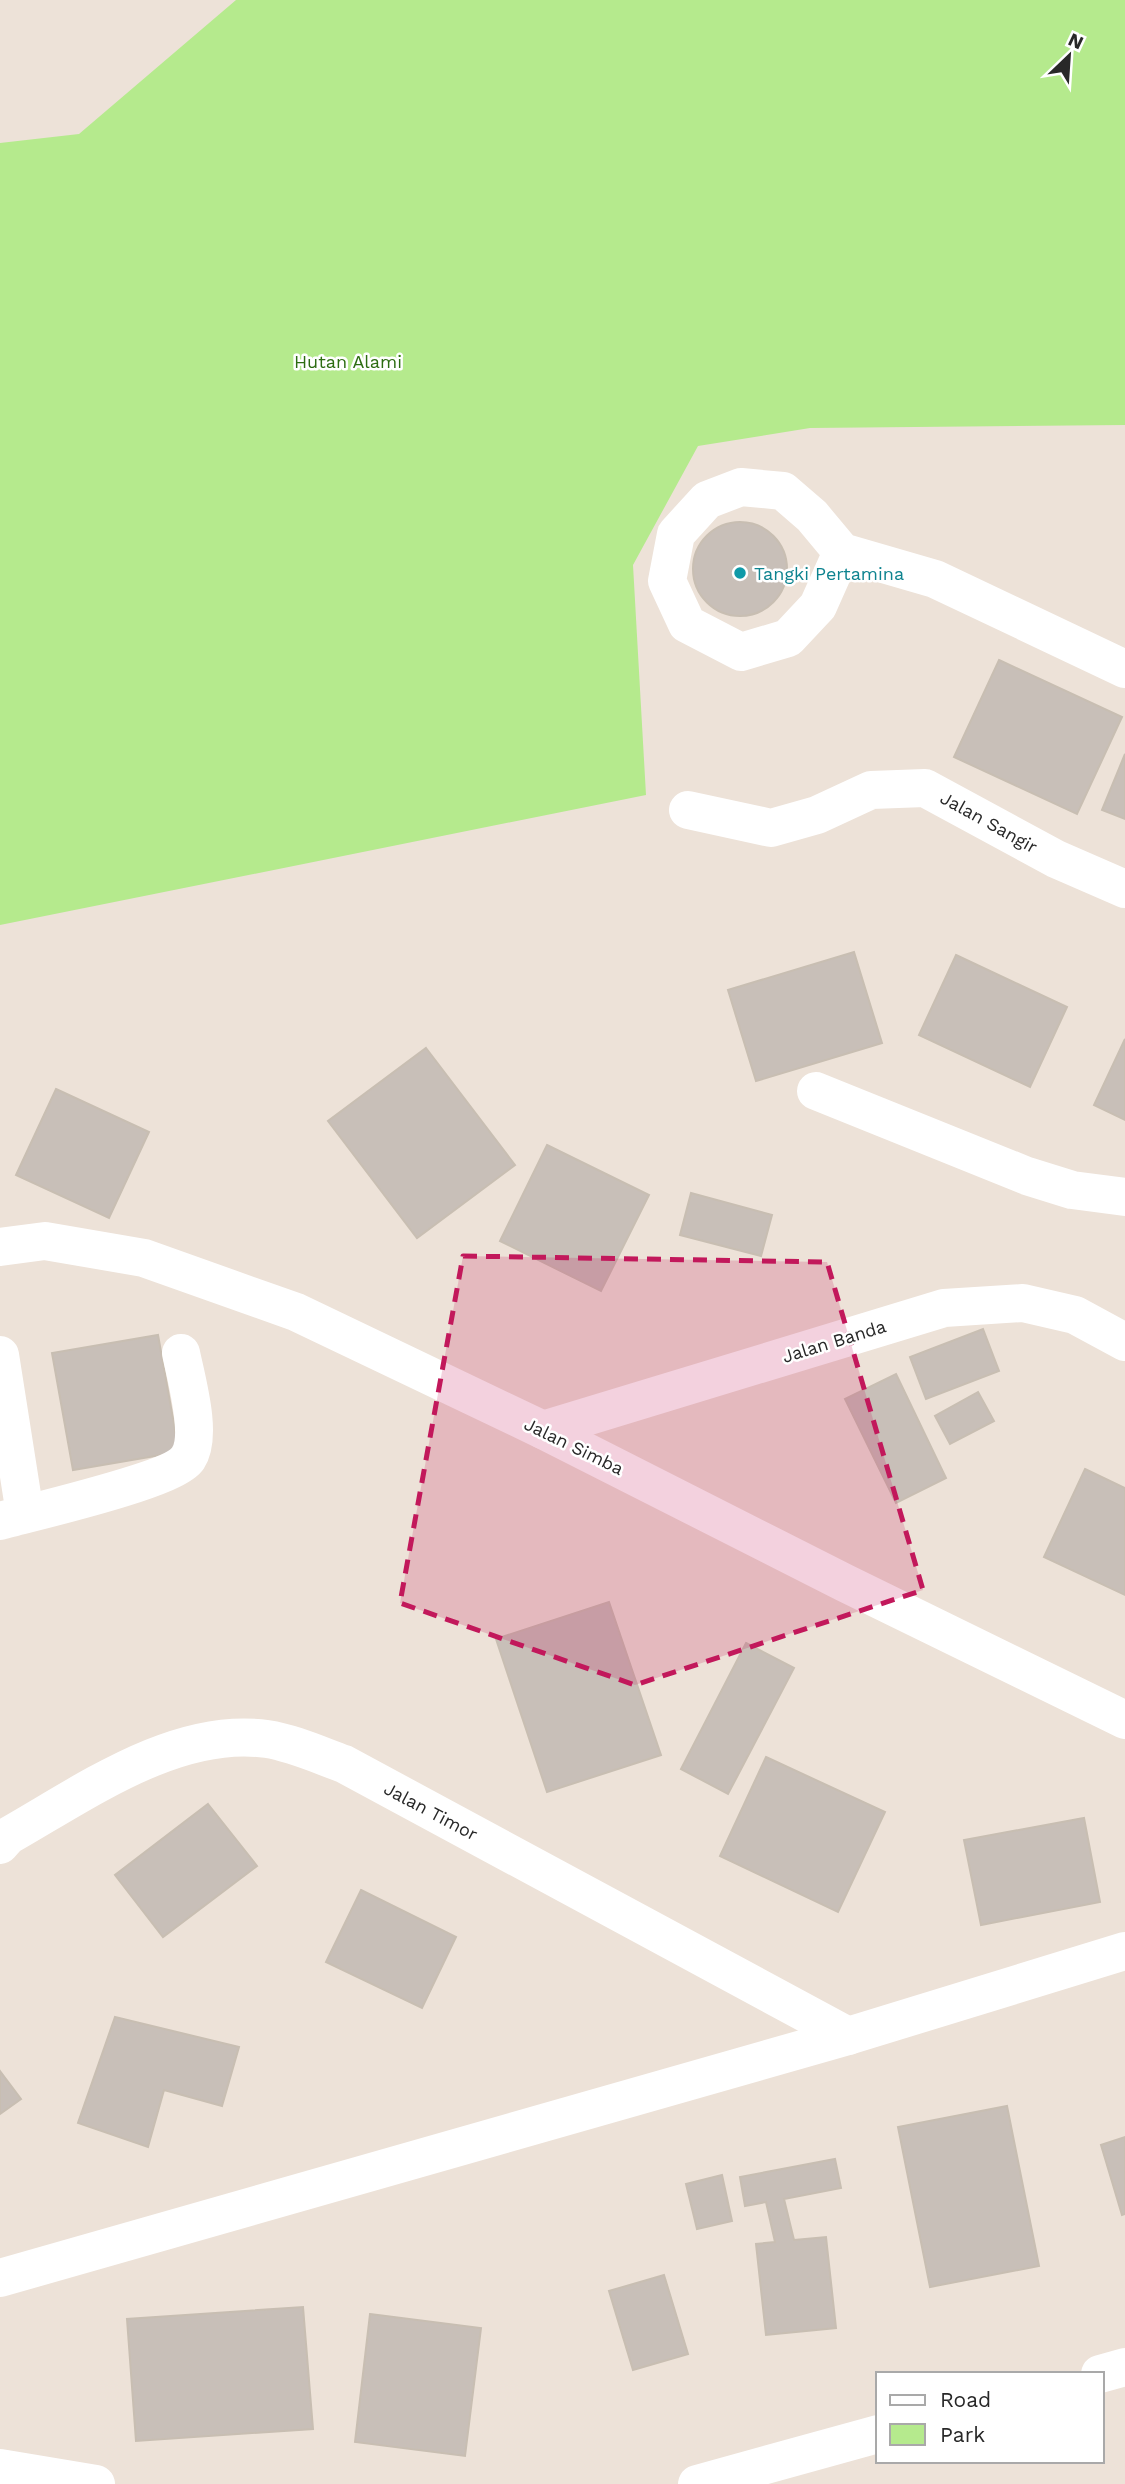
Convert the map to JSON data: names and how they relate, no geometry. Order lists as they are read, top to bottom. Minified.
{"streets":{"street":["Jalan Sangir","Jalan Banda","Jalan Simba","Jalan Timor"]},"crossings":[["Jalan Banda","Jalan Simba"]],"parks":["Hutan Alami"],"places":["Tangki Pertamina"],"legend":["Road","Park"],"north":"top right"}
